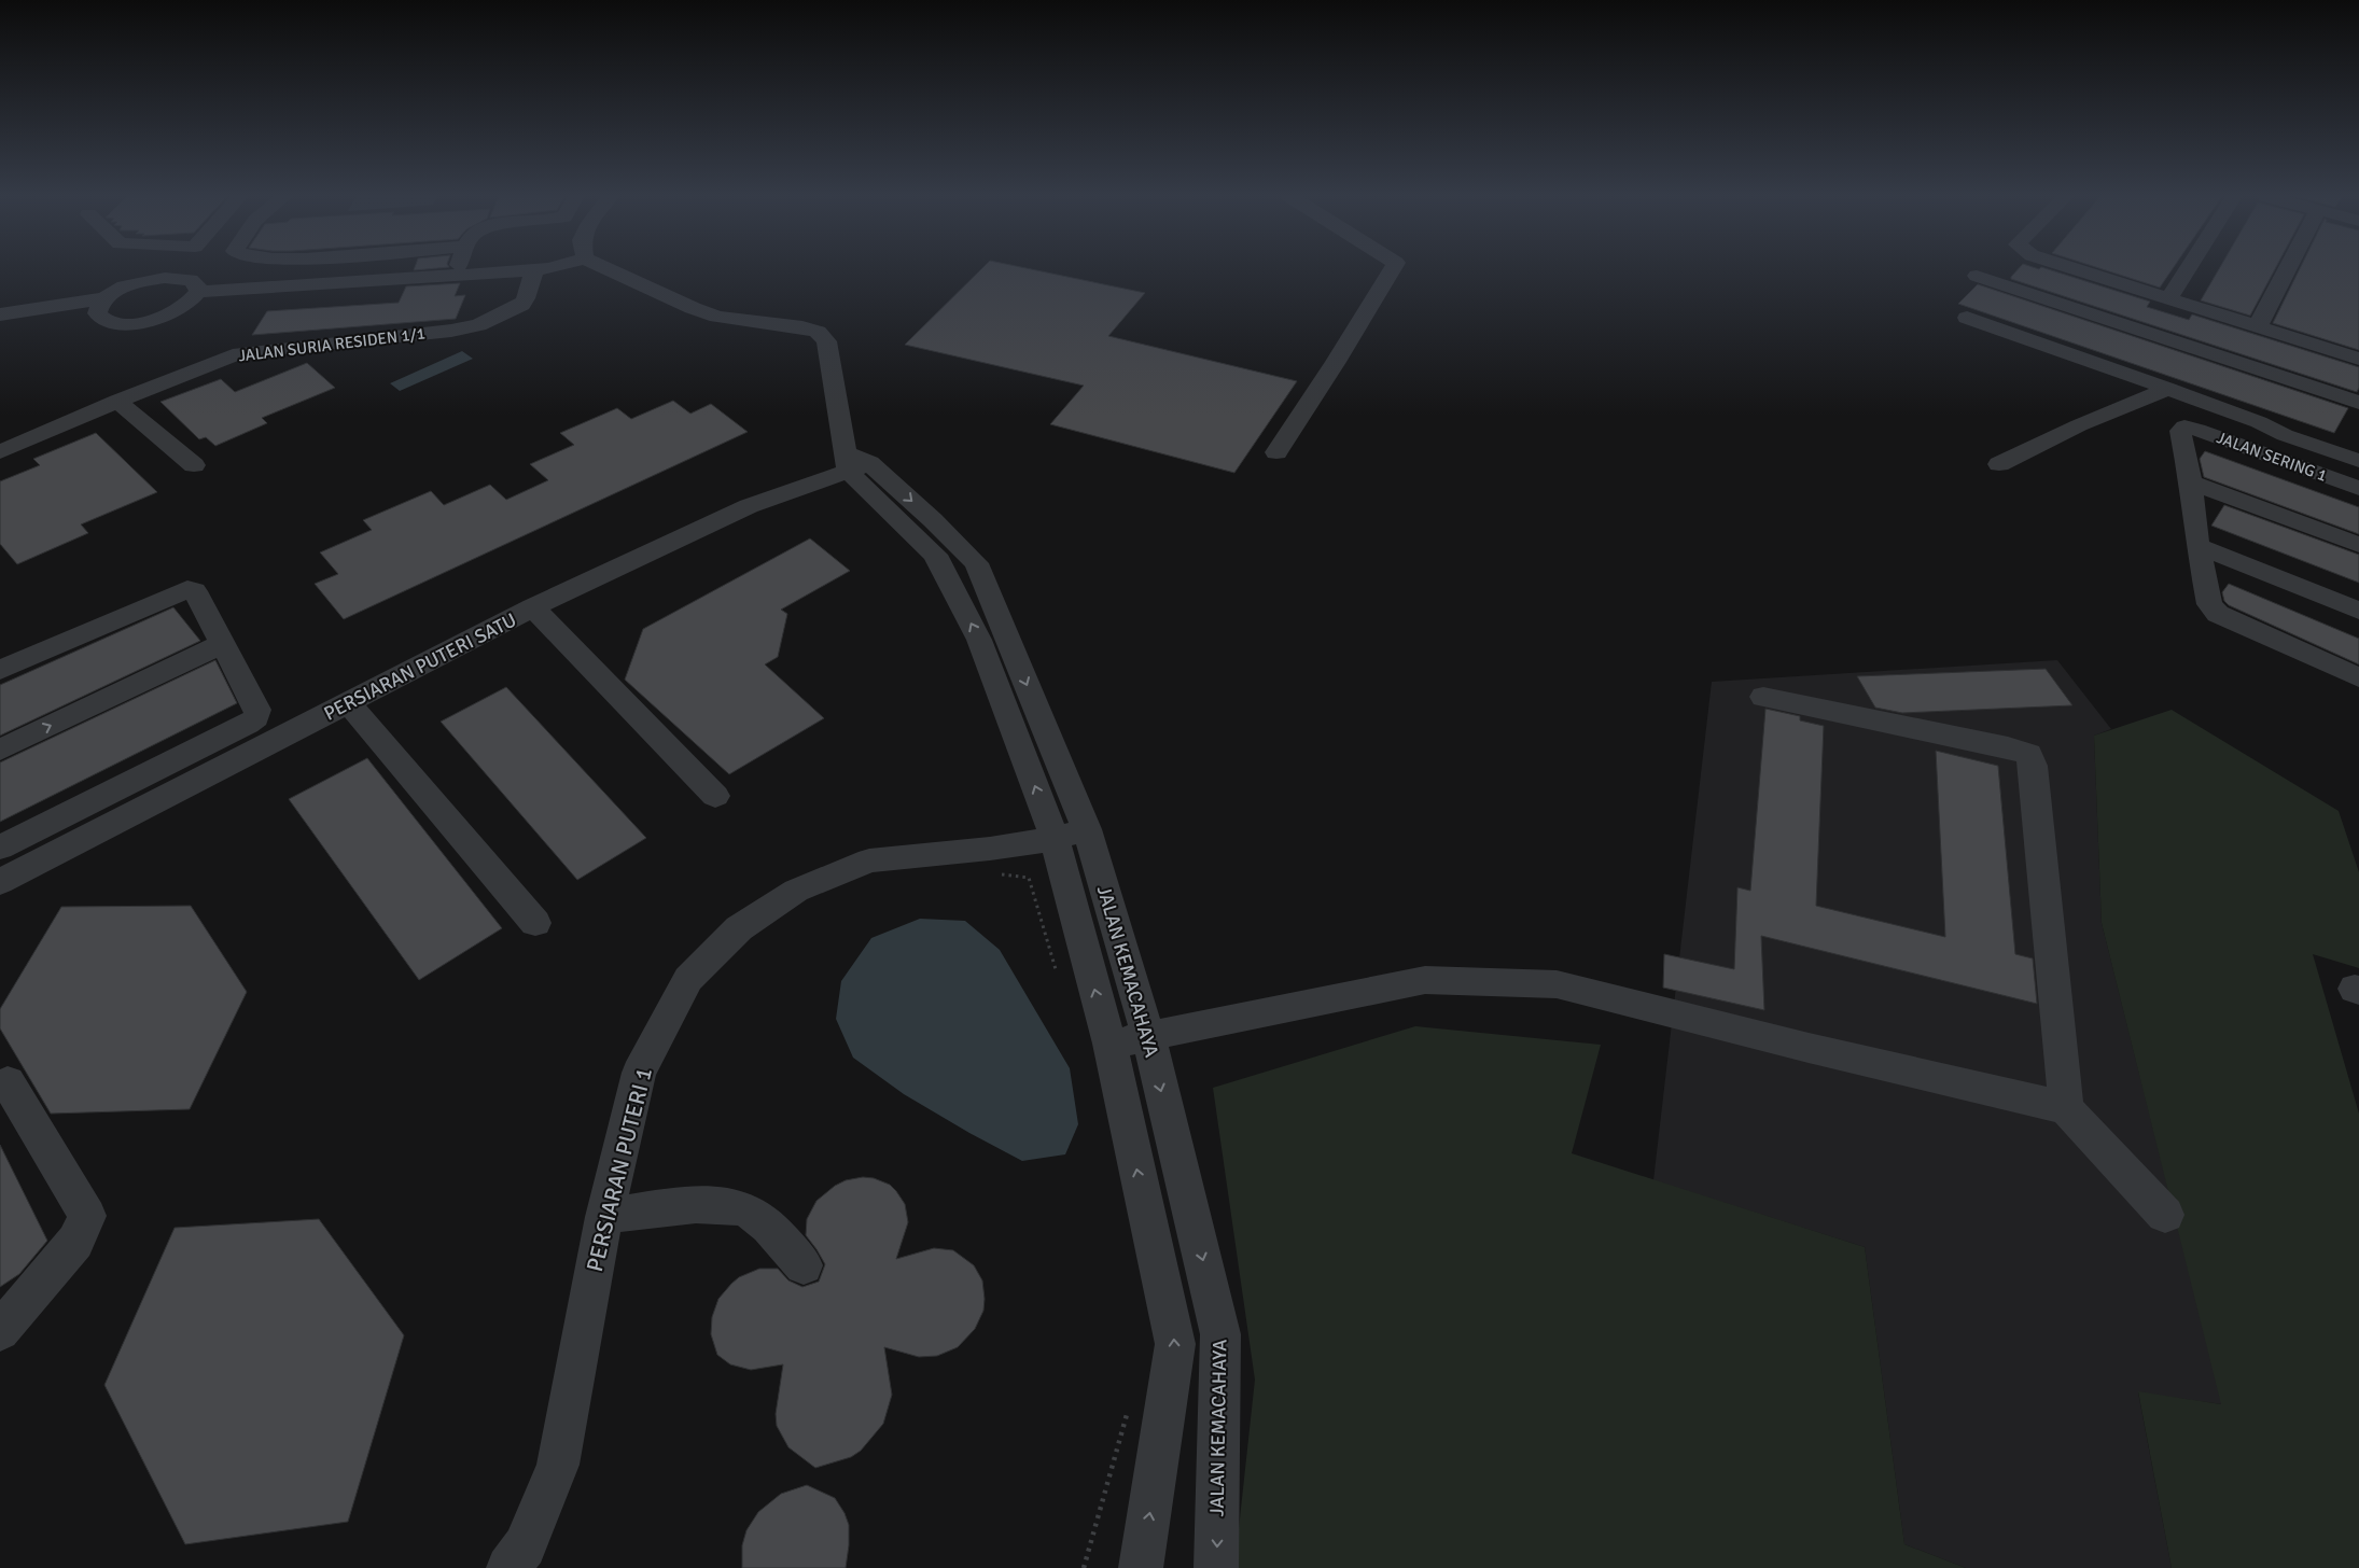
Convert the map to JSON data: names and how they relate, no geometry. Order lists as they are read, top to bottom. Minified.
{"streets":{"street":["JALAN SURIA RESIDEN 1/1","JALAN SERING 1","PERSIARAN PUTERI SATU","JALAN KEMACAHAYA","PERSIARAN PUTERI 1"]},"crossings":[["PERSIARAN PUTERI SATU","JALAN KEMACAHAYA"],["JALAN KEMACAHAYA","PERSIARAN PUTERI 1"]]}
